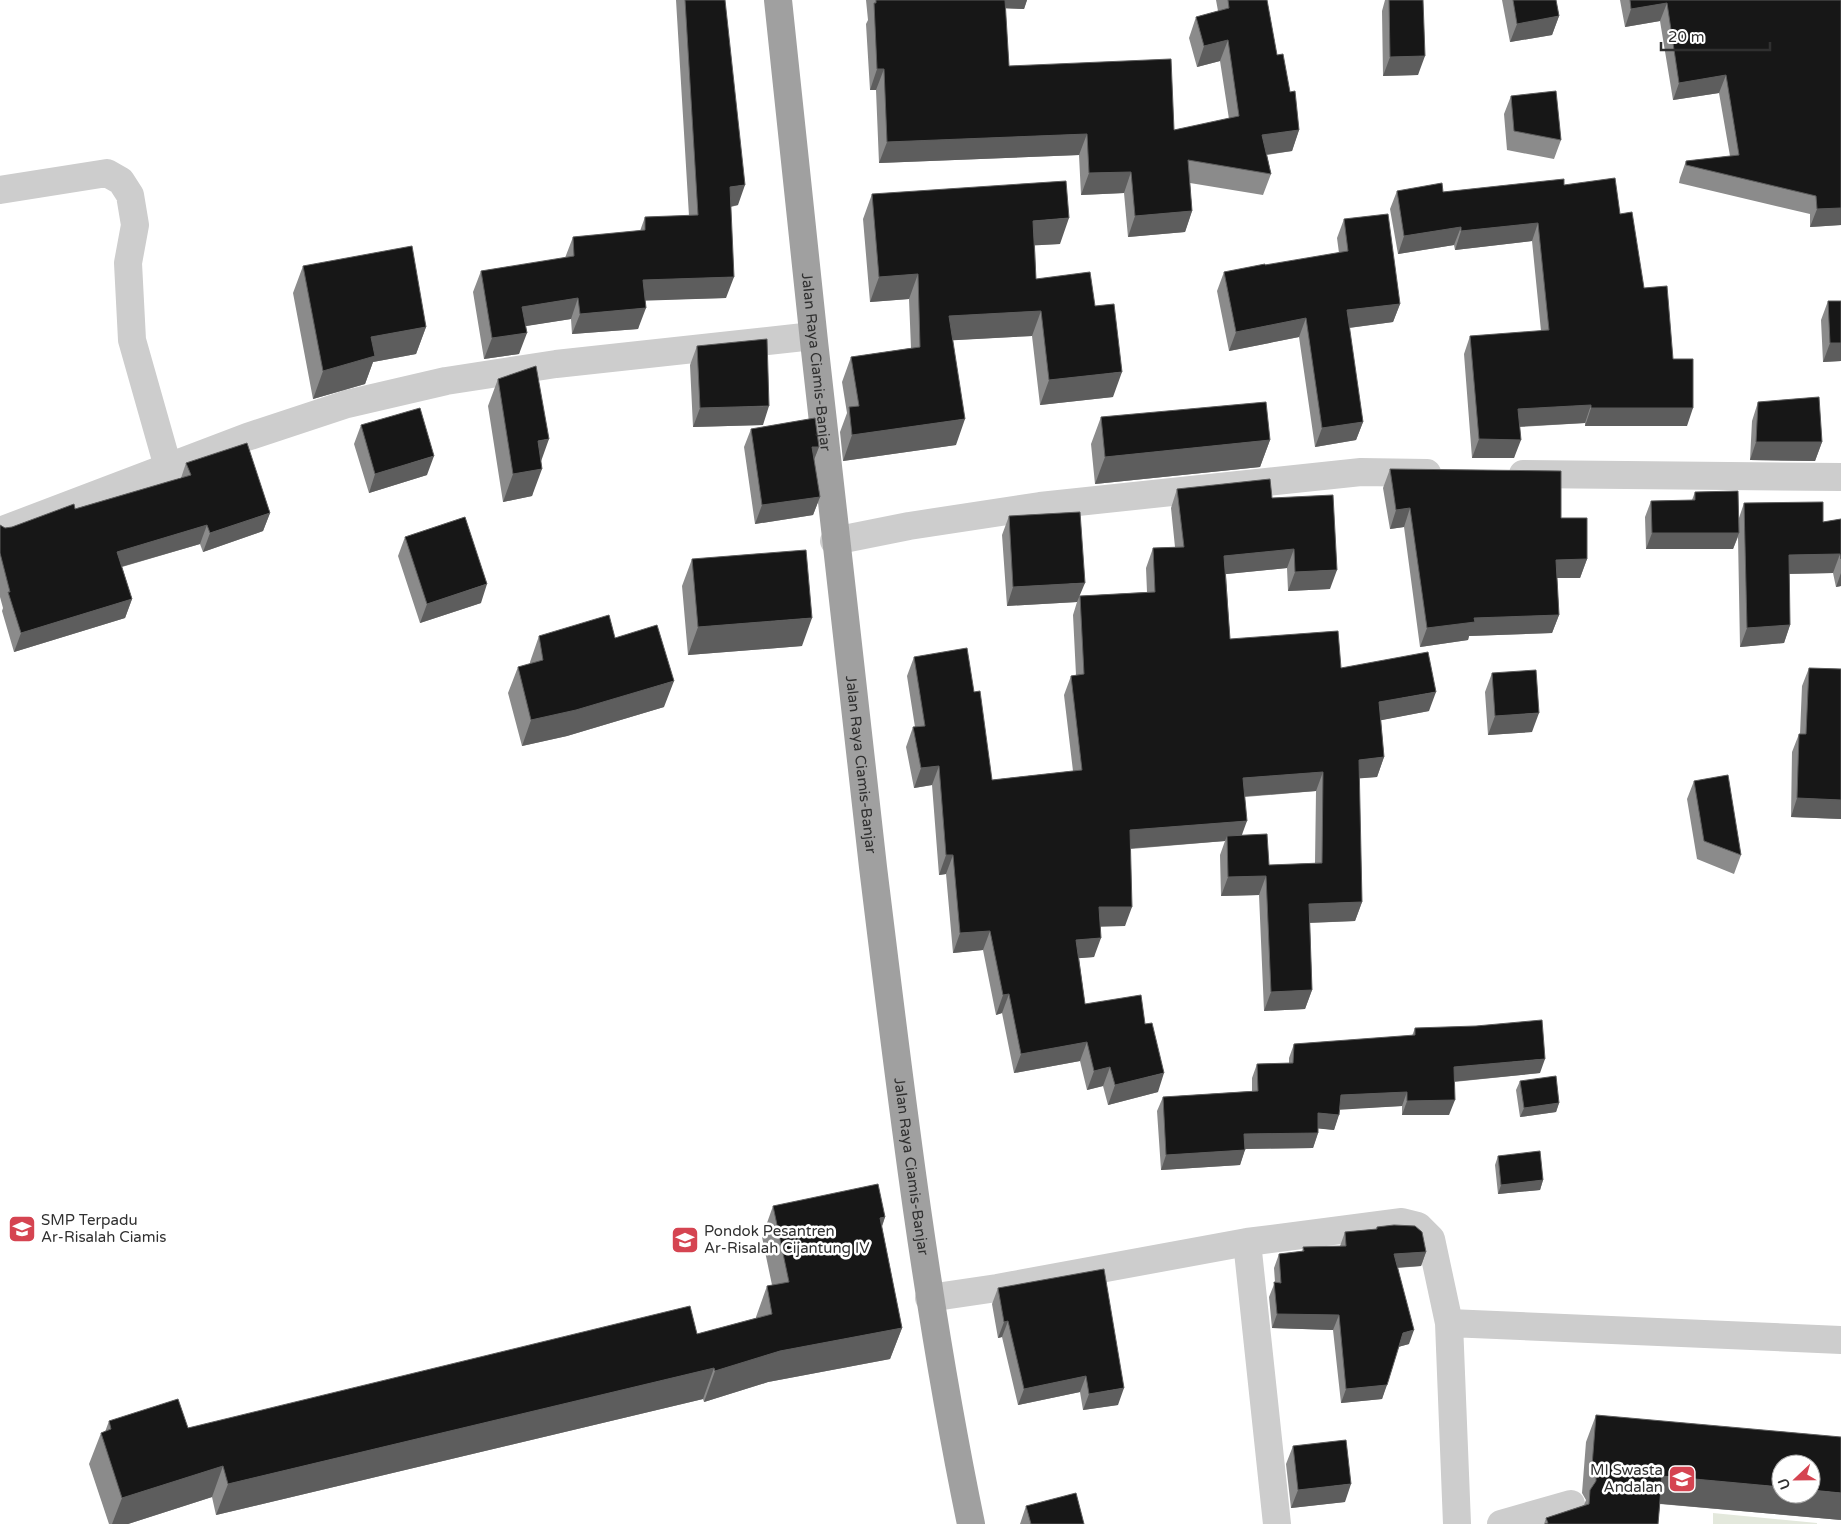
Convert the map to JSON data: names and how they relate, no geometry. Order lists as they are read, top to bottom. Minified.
{"streets":{"highway":["Jalan Raya Ciamis-Banjar"]},"places":{"school or university":["SMP Terpadu Ar-Risalah Ciamis","Pondok Pesantren Ar-Risalah Cijantung IV","MI Swasta Andalan"]},"scale_bar":"20 m","north":"left"}
